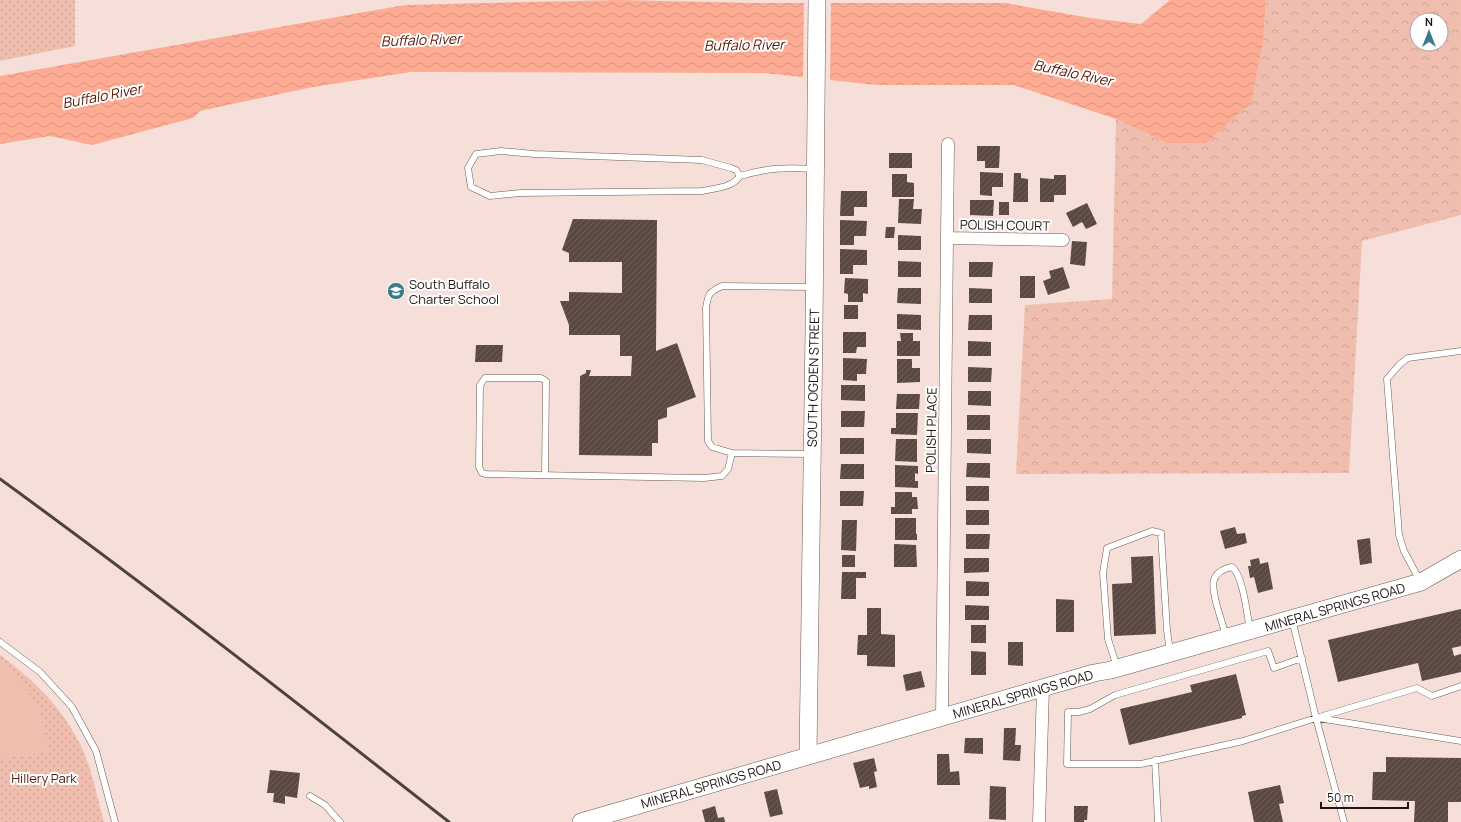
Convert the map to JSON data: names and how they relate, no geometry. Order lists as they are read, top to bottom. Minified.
{"streets":{"street":["POLISH COURT","SOUTH OGDEN STREET","POLISH PLACE","MINERAL SPRINGS ROAD"]},"crossings":[["POLISH COURT","POLISH PLACE"],["SOUTH OGDEN STREET","MINERAL SPRINGS ROAD"],["POLISH PLACE","MINERAL SPRINGS ROAD"]],"water":["Buffalo River"],"parks":["Hillery Park"],"places":{"school or university":["South Buffalo Charter School"]},"scale_bar":"50 m","north":"top"}
